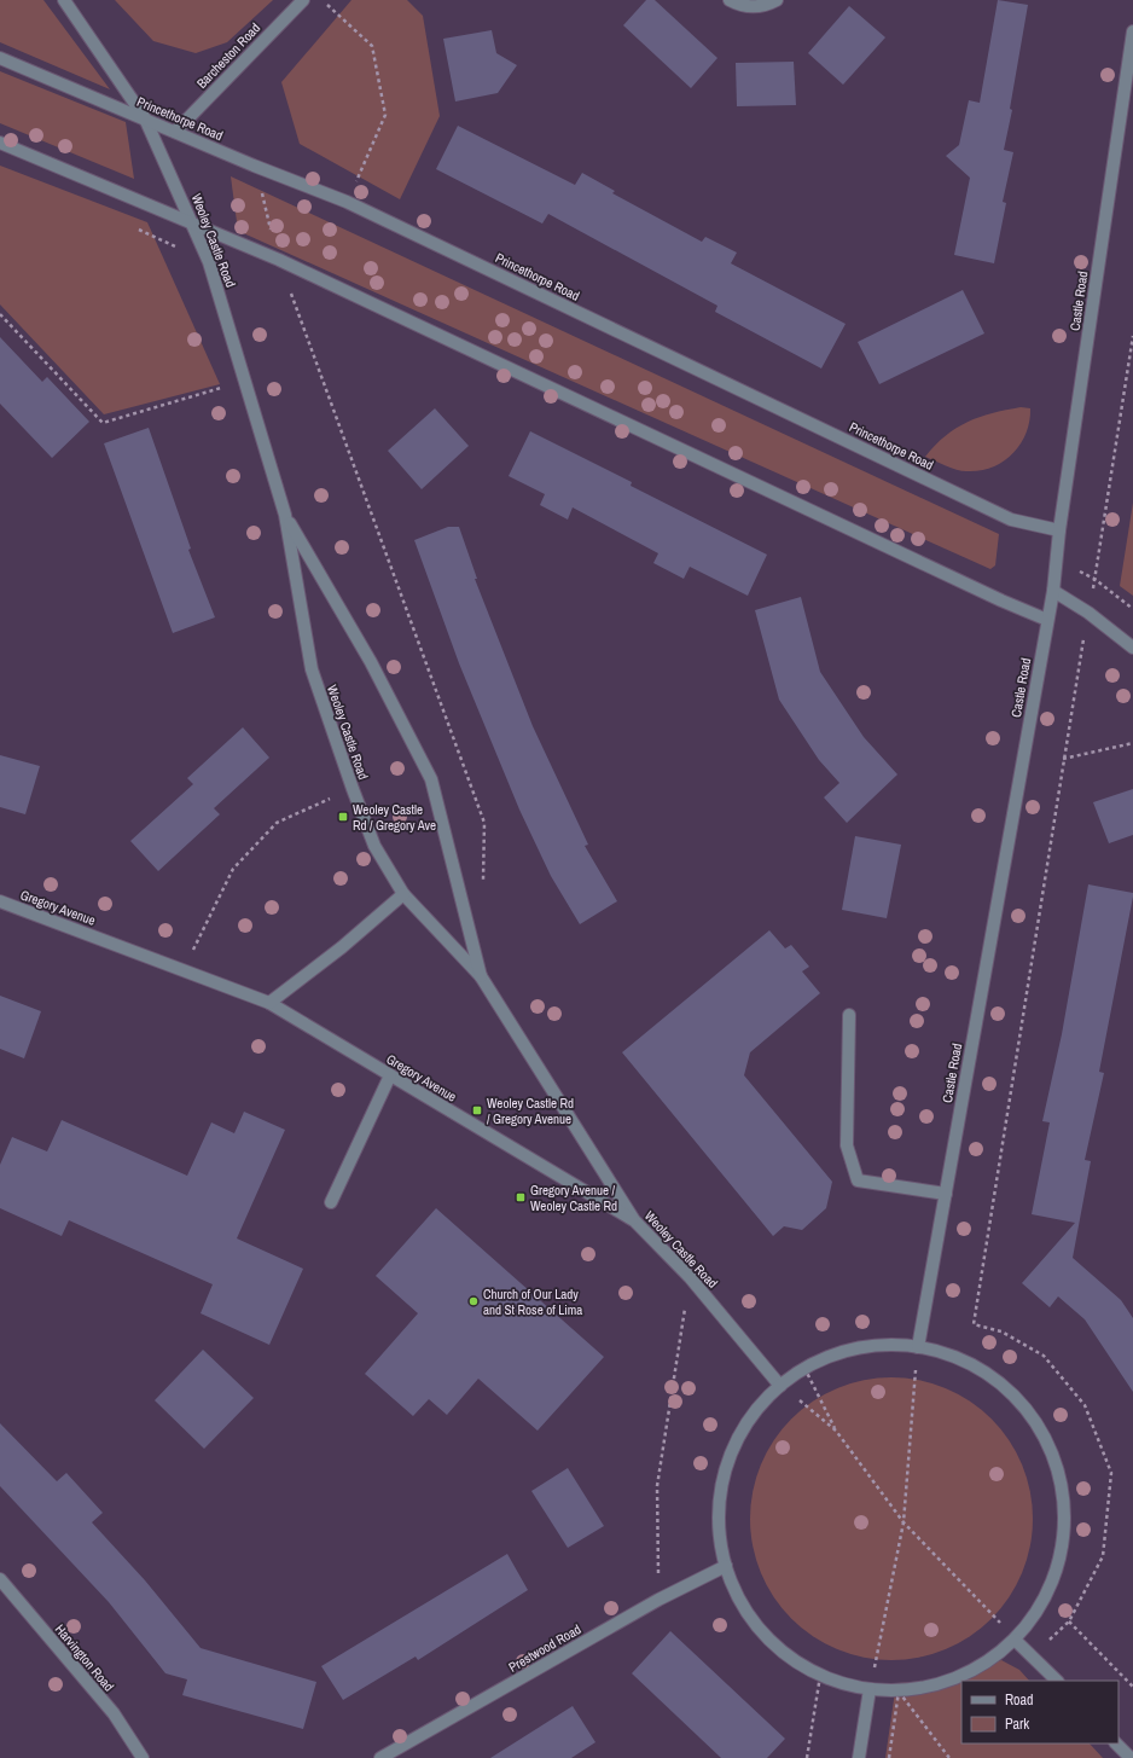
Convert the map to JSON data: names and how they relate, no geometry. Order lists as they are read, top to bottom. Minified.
{"streets":{"street":["Barcheston Road","Princethorpe Road","Weoley Castle Road","Castle Road","Gregory Avenue","Prestwood Road","Harvington Road"]},"crossings":[["Barcheston Road","Princethorpe Road"],["Princethorpe Road","Weoley Castle Road"],["Princethorpe Road","Castle Road"],["Weoley Castle Road","Gregory Avenue"]],"places":{"transit":["Weoley Castle Rd / Gregory Ave","Weoley Castle Rd / Gregory Avenue","Gregory Avenue / Weoley Castle Rd"],"other":["Church of Our Lady and St Rose of Lima"]},"legend":["Road","Park"]}
